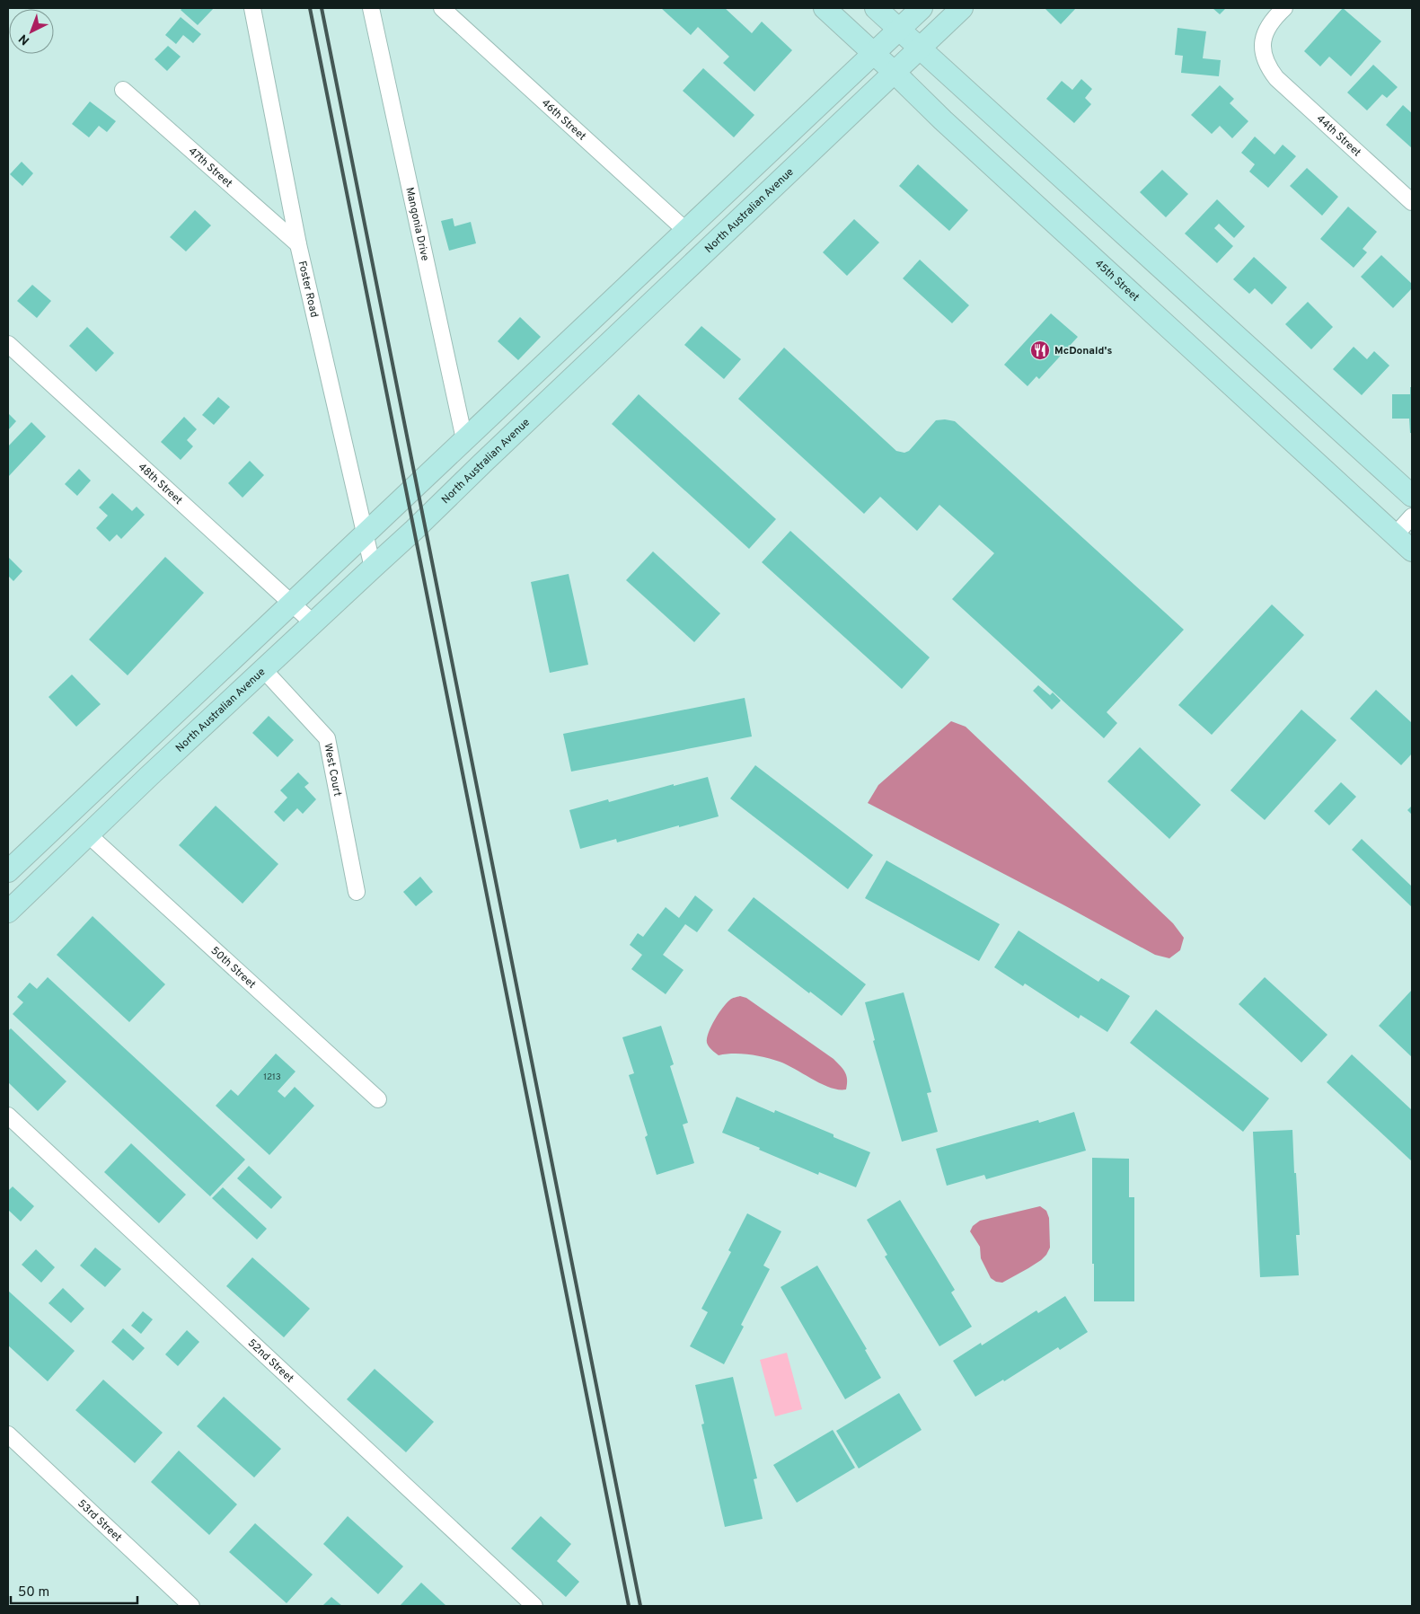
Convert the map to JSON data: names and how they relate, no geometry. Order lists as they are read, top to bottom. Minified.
{"streets":{"main road":["North Australian Avenue","45th Street"],"street":["46th Street","44th Street","47th Street","Mangonia Drive","Foster Road","48th Street","West Court","50th Street","52nd Street","53rd Street"]},"crossings":[["47th Street","Foster Road"],["North Australian Avenue","45th Street"],["North Australian Avenue","Foster Road"],["North Australian Avenue","48th Street"],["North Australian Avenue","West Court"],["North Australian Avenue","50th Street"]],"places":{"restaurant":["McDonald's"]},"house_numbers":["1213"],"scale_bar":"50 m","north":"bottom left"}
